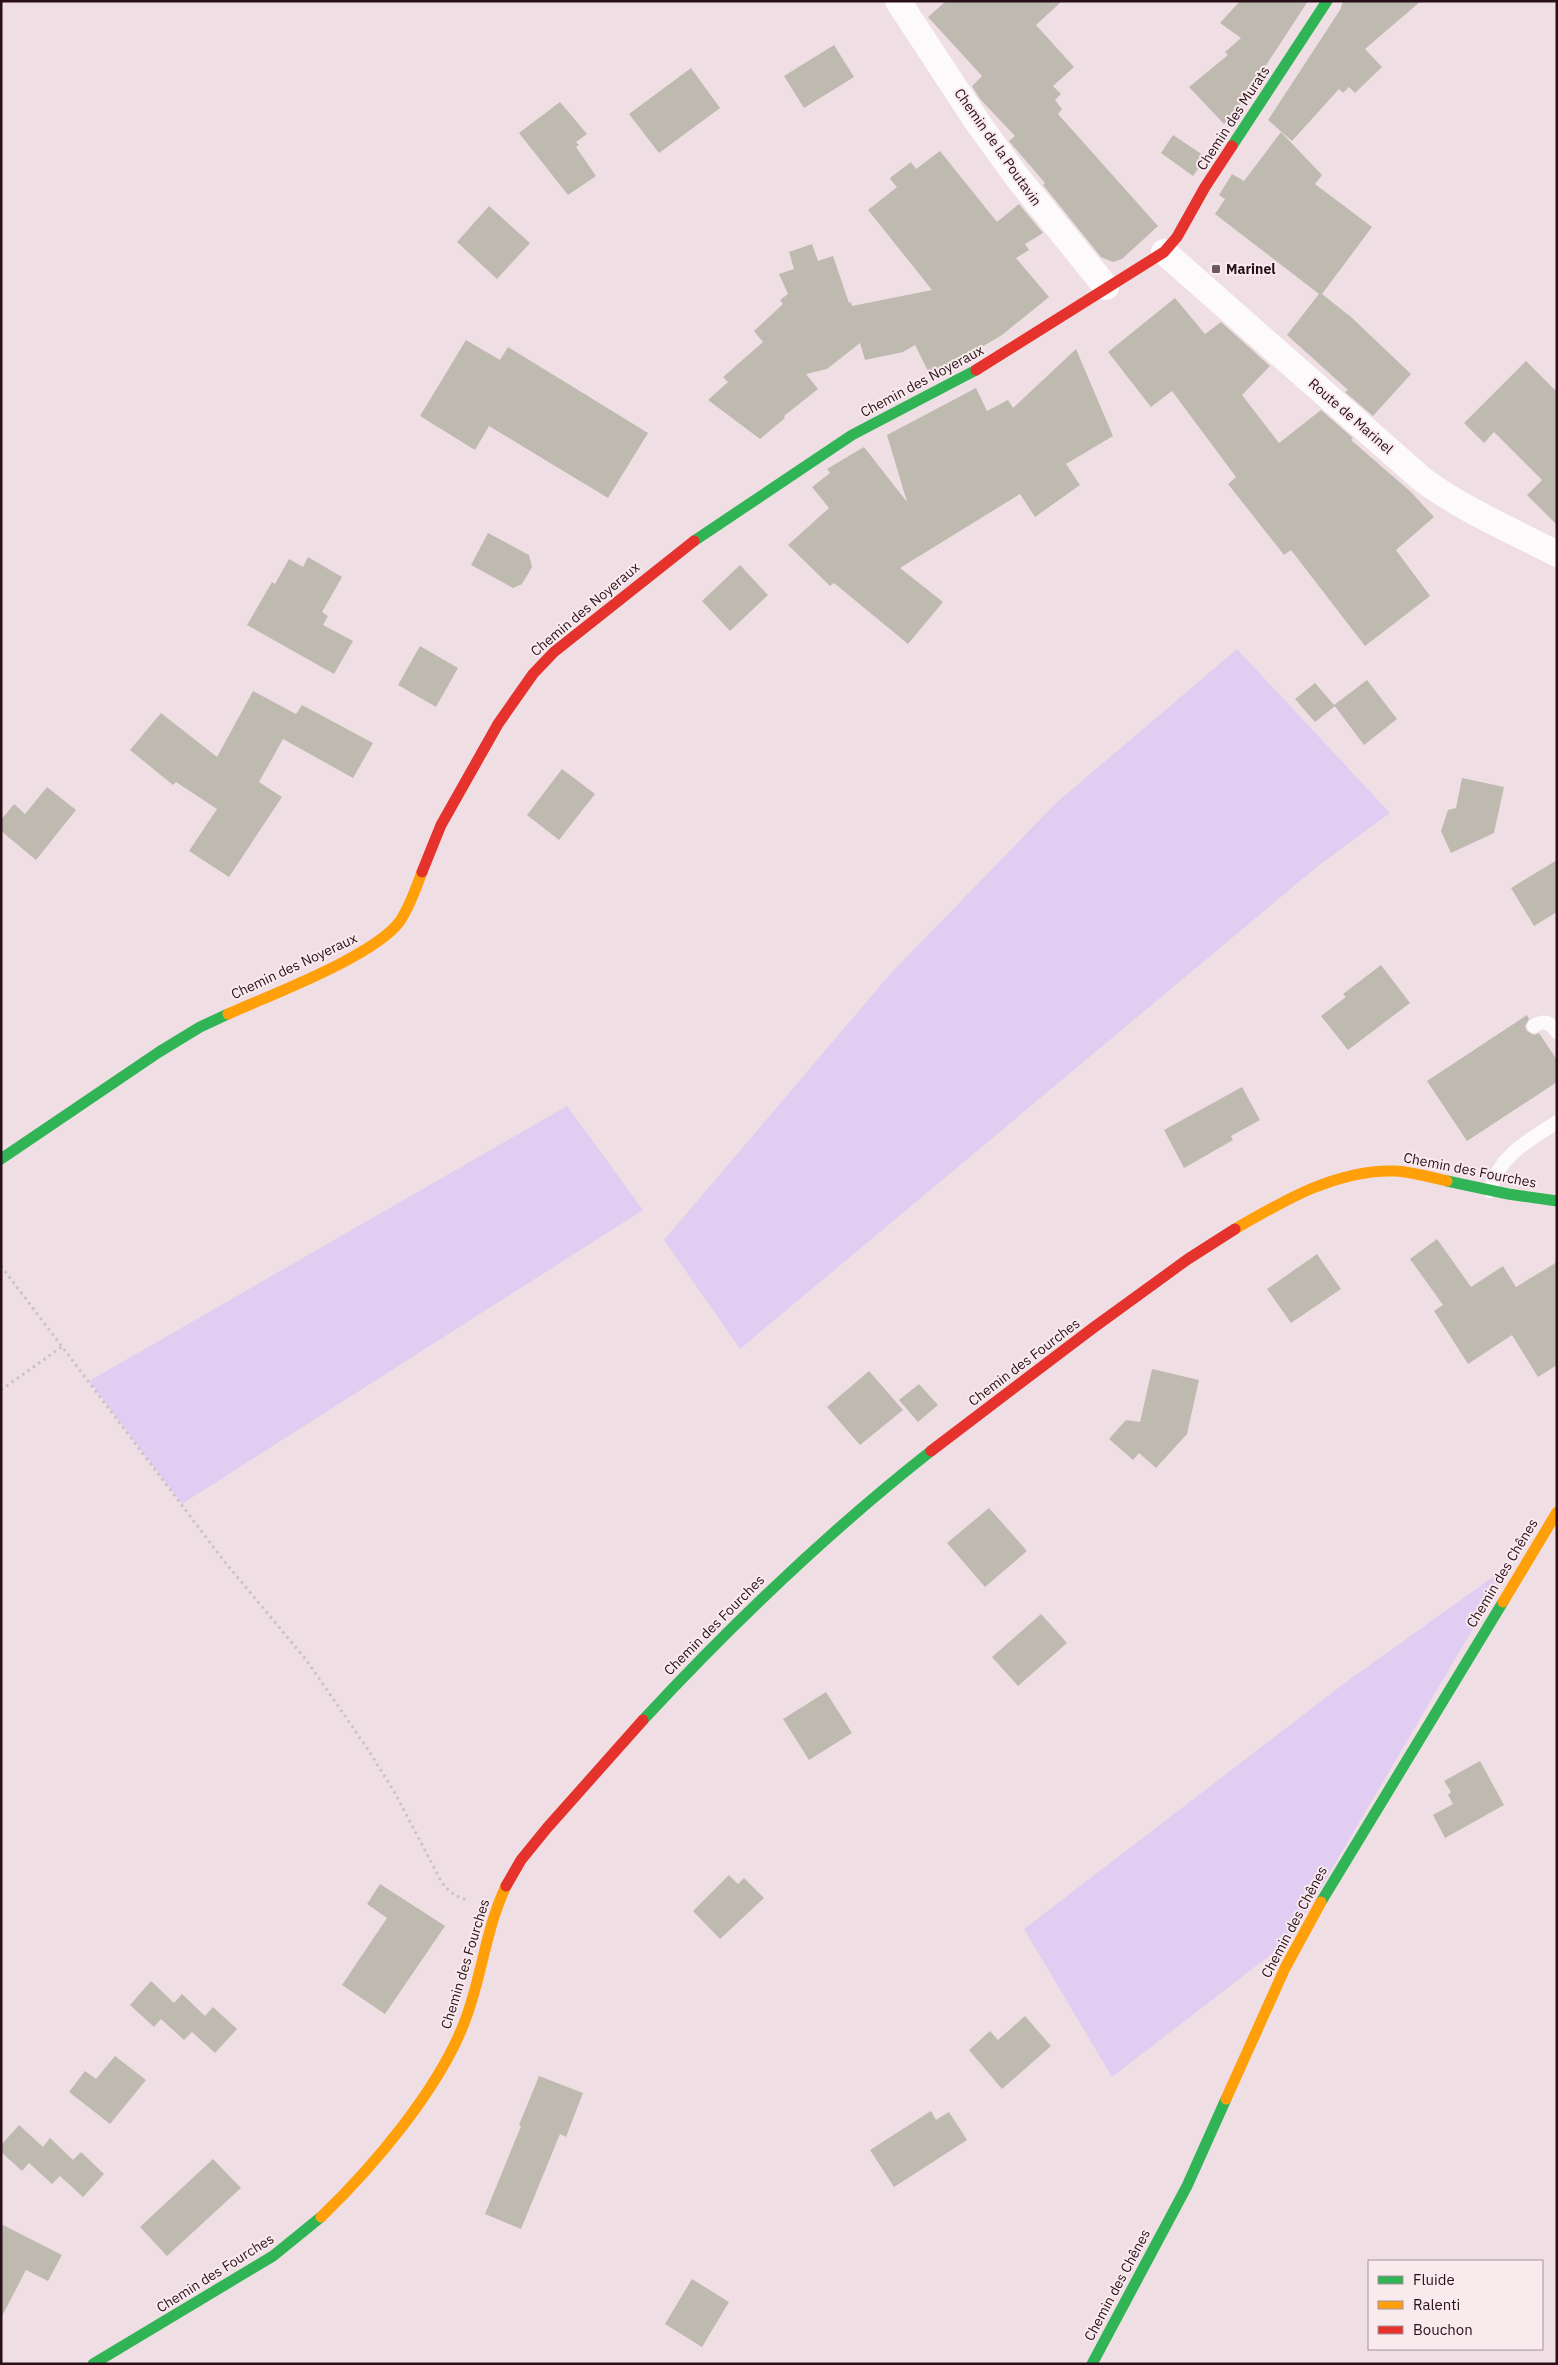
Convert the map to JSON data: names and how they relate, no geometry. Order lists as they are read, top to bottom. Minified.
{"streets":{"street":["Chemin des Murats","Chemin de la Poutavin","Chemin des Noyeraux","Route de Marinel","Chemin des Fourches","Chemin des Chênes"]},"crossings":[["Chemin des Murats","Chemin des Noyeraux"],["Chemin des Murats","Route de Marinel"],["Chemin de la Poutavin","Chemin des Noyeraux"],["Chemin des Noyeraux","Route de Marinel"]],"places":{"transit":["Marinel"]},"legend":["Fluide","Ralenti","Bouchon"]}
